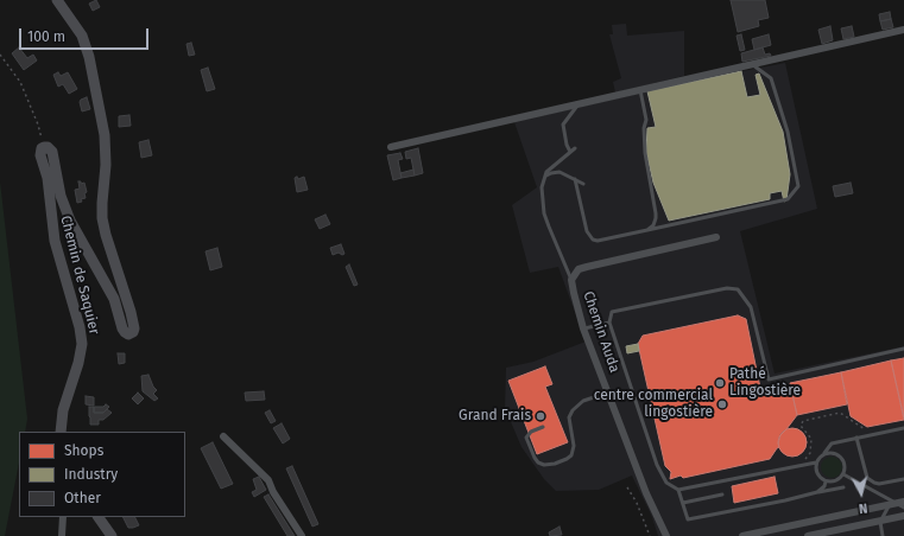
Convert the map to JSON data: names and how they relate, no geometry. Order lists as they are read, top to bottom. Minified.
{"streets":{"street":["Chemin de Saquier","Chemin Auda"]},"places":["Pathé Lingostière","centre commercial lingostière","Grand Frais"],"legend":["Shops","Industry","Other"],"scale_bar":"100 m","north":"bottom"}
